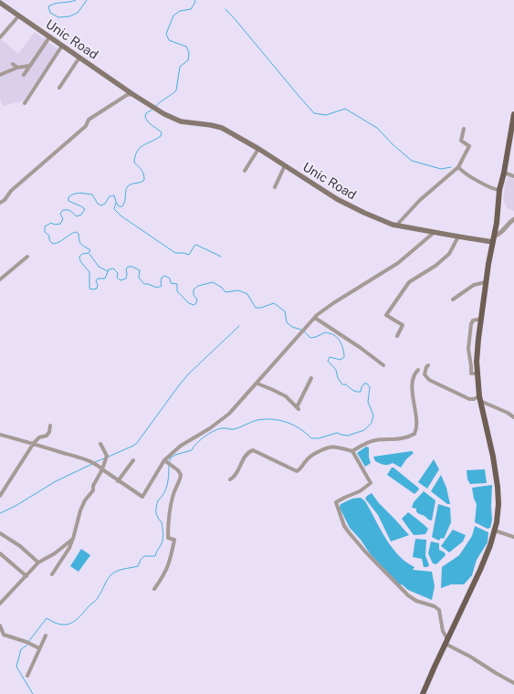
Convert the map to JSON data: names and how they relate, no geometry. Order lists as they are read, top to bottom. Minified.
{"streets":{"main road":["Unic Road"]}}
